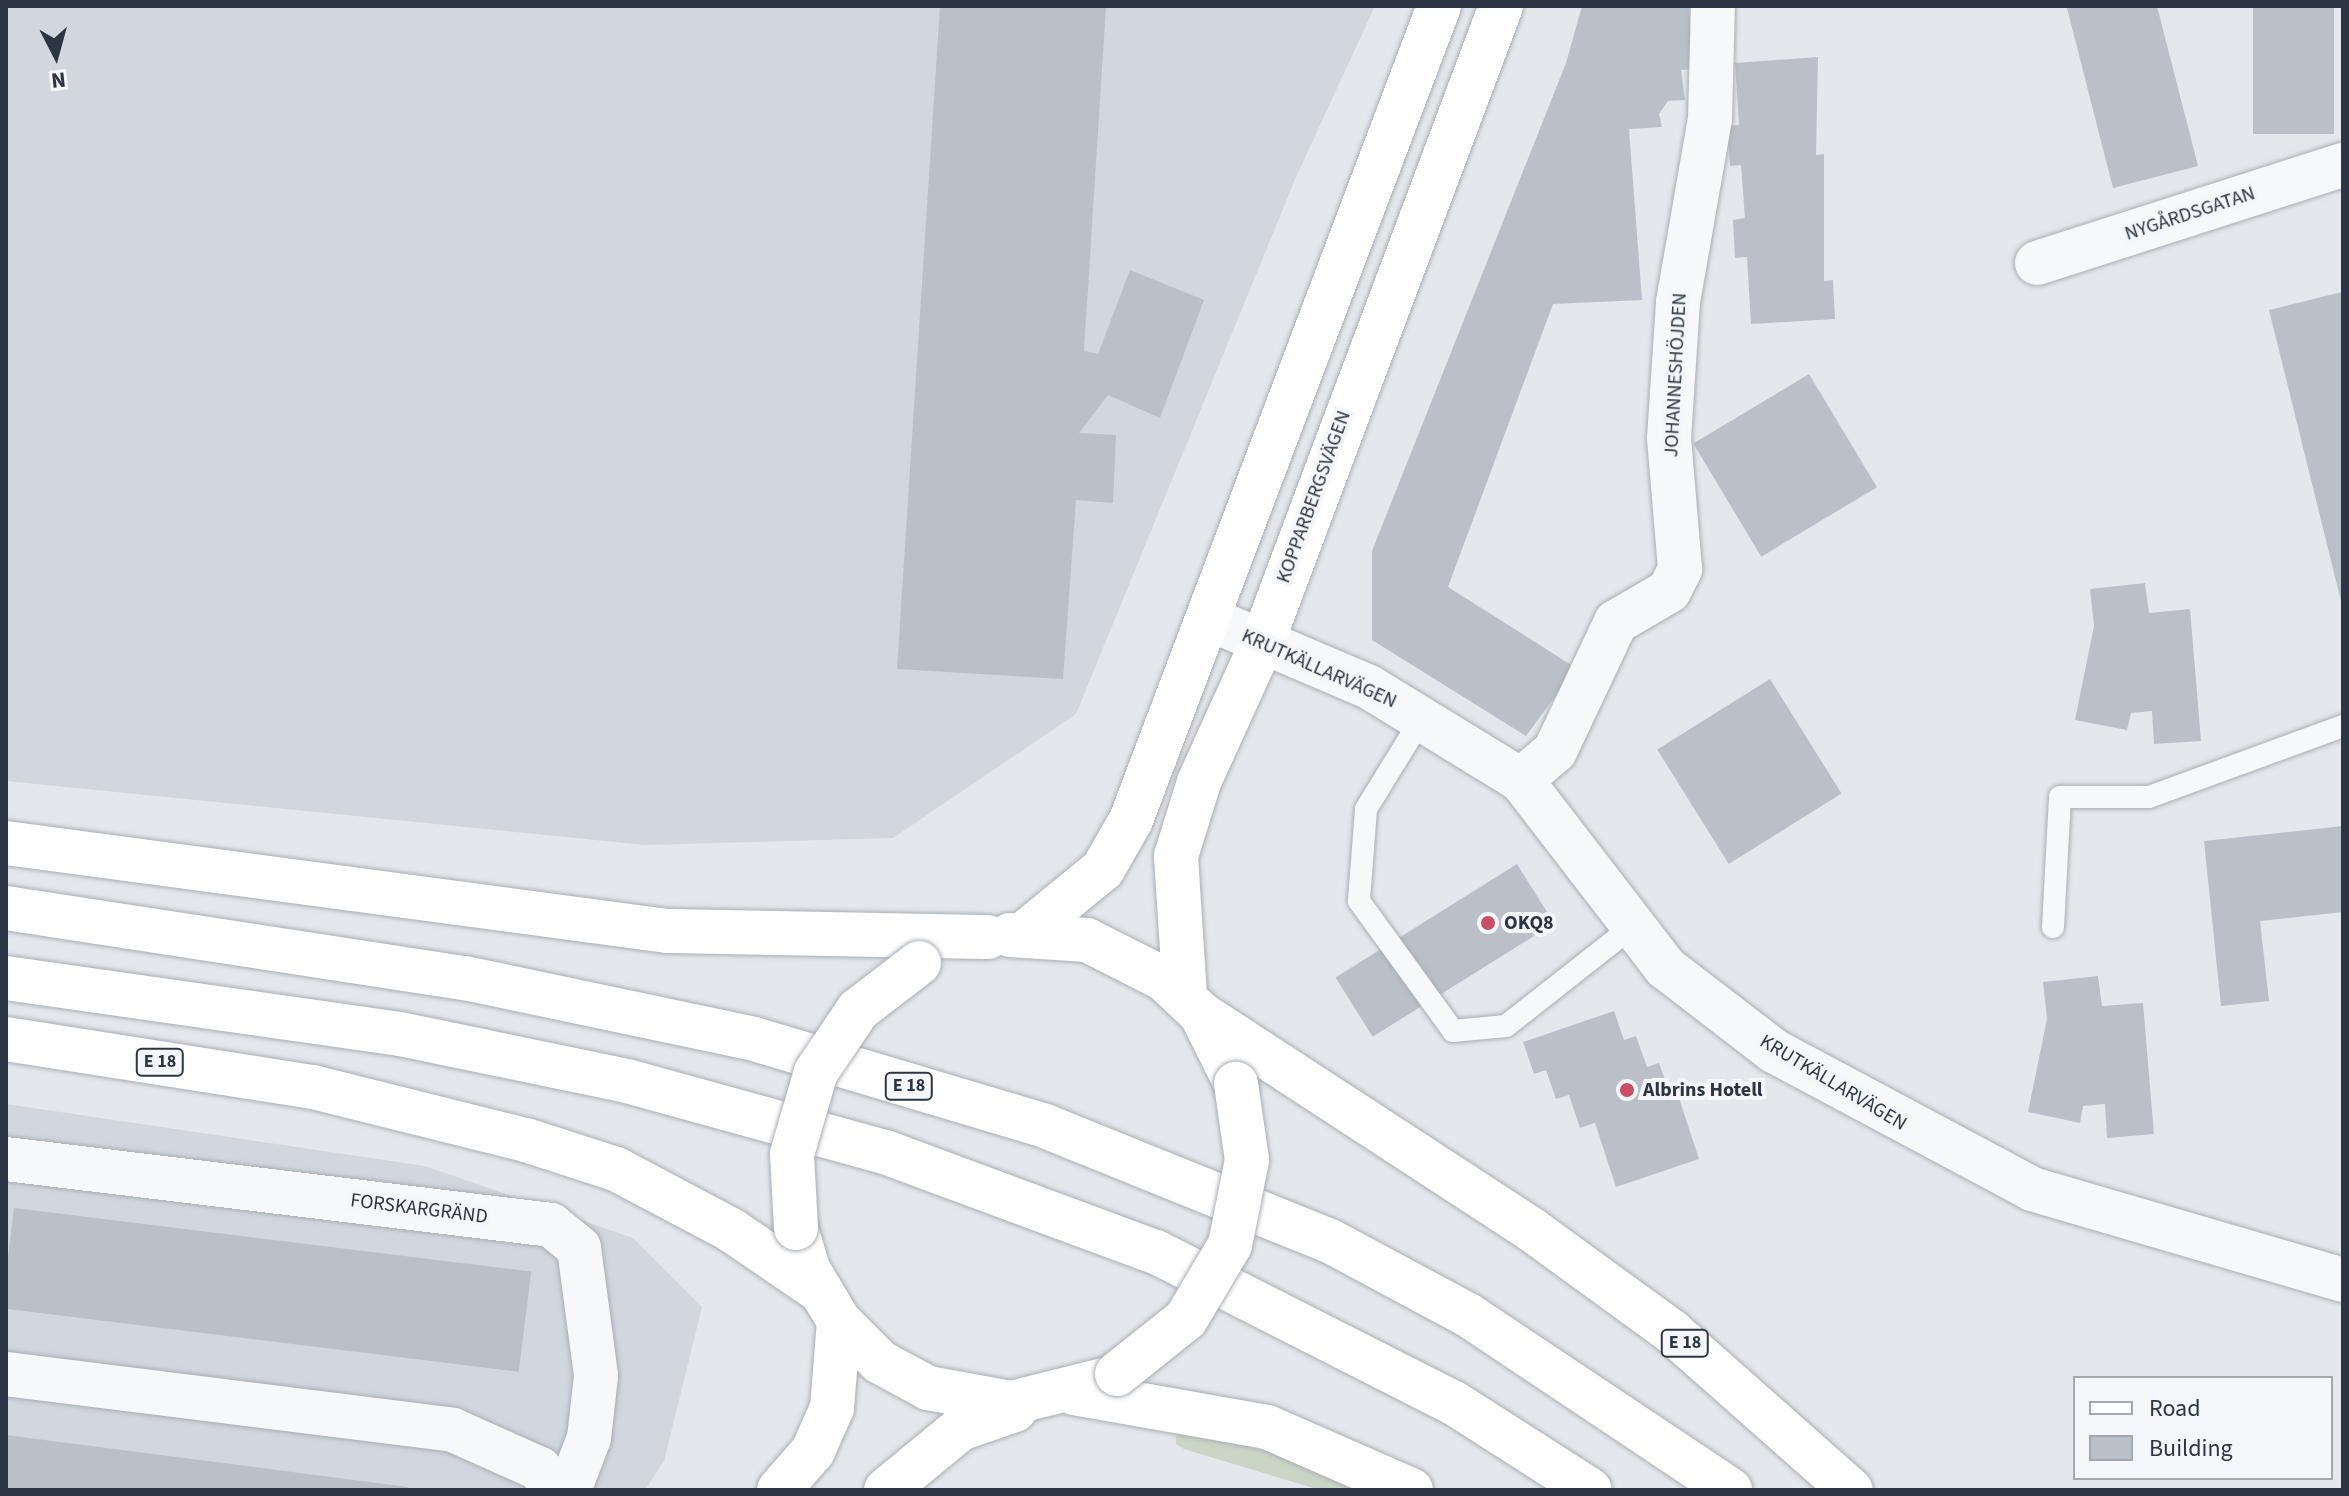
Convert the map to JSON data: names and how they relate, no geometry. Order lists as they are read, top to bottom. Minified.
{"streets":{"main road":["KOPPARBERGSVÄGEN","E 18"],"street":["NYGÅRDSGATAN","JOHANNESHÖJDEN","KRUTKÄLLARVÄGEN","FORSKARGRÄND"]},"crossings":[["JOHANNESHÖJDEN","KRUTKÄLLARVÄGEN"],["KOPPARBERGSVÄGEN","KRUTKÄLLARVÄGEN"],["KOPPARBERGSVÄGEN","E 18"]],"places":["OKQ8","Albrins Hotell"],"legend":["Road","Building"],"north":"bottom"}
